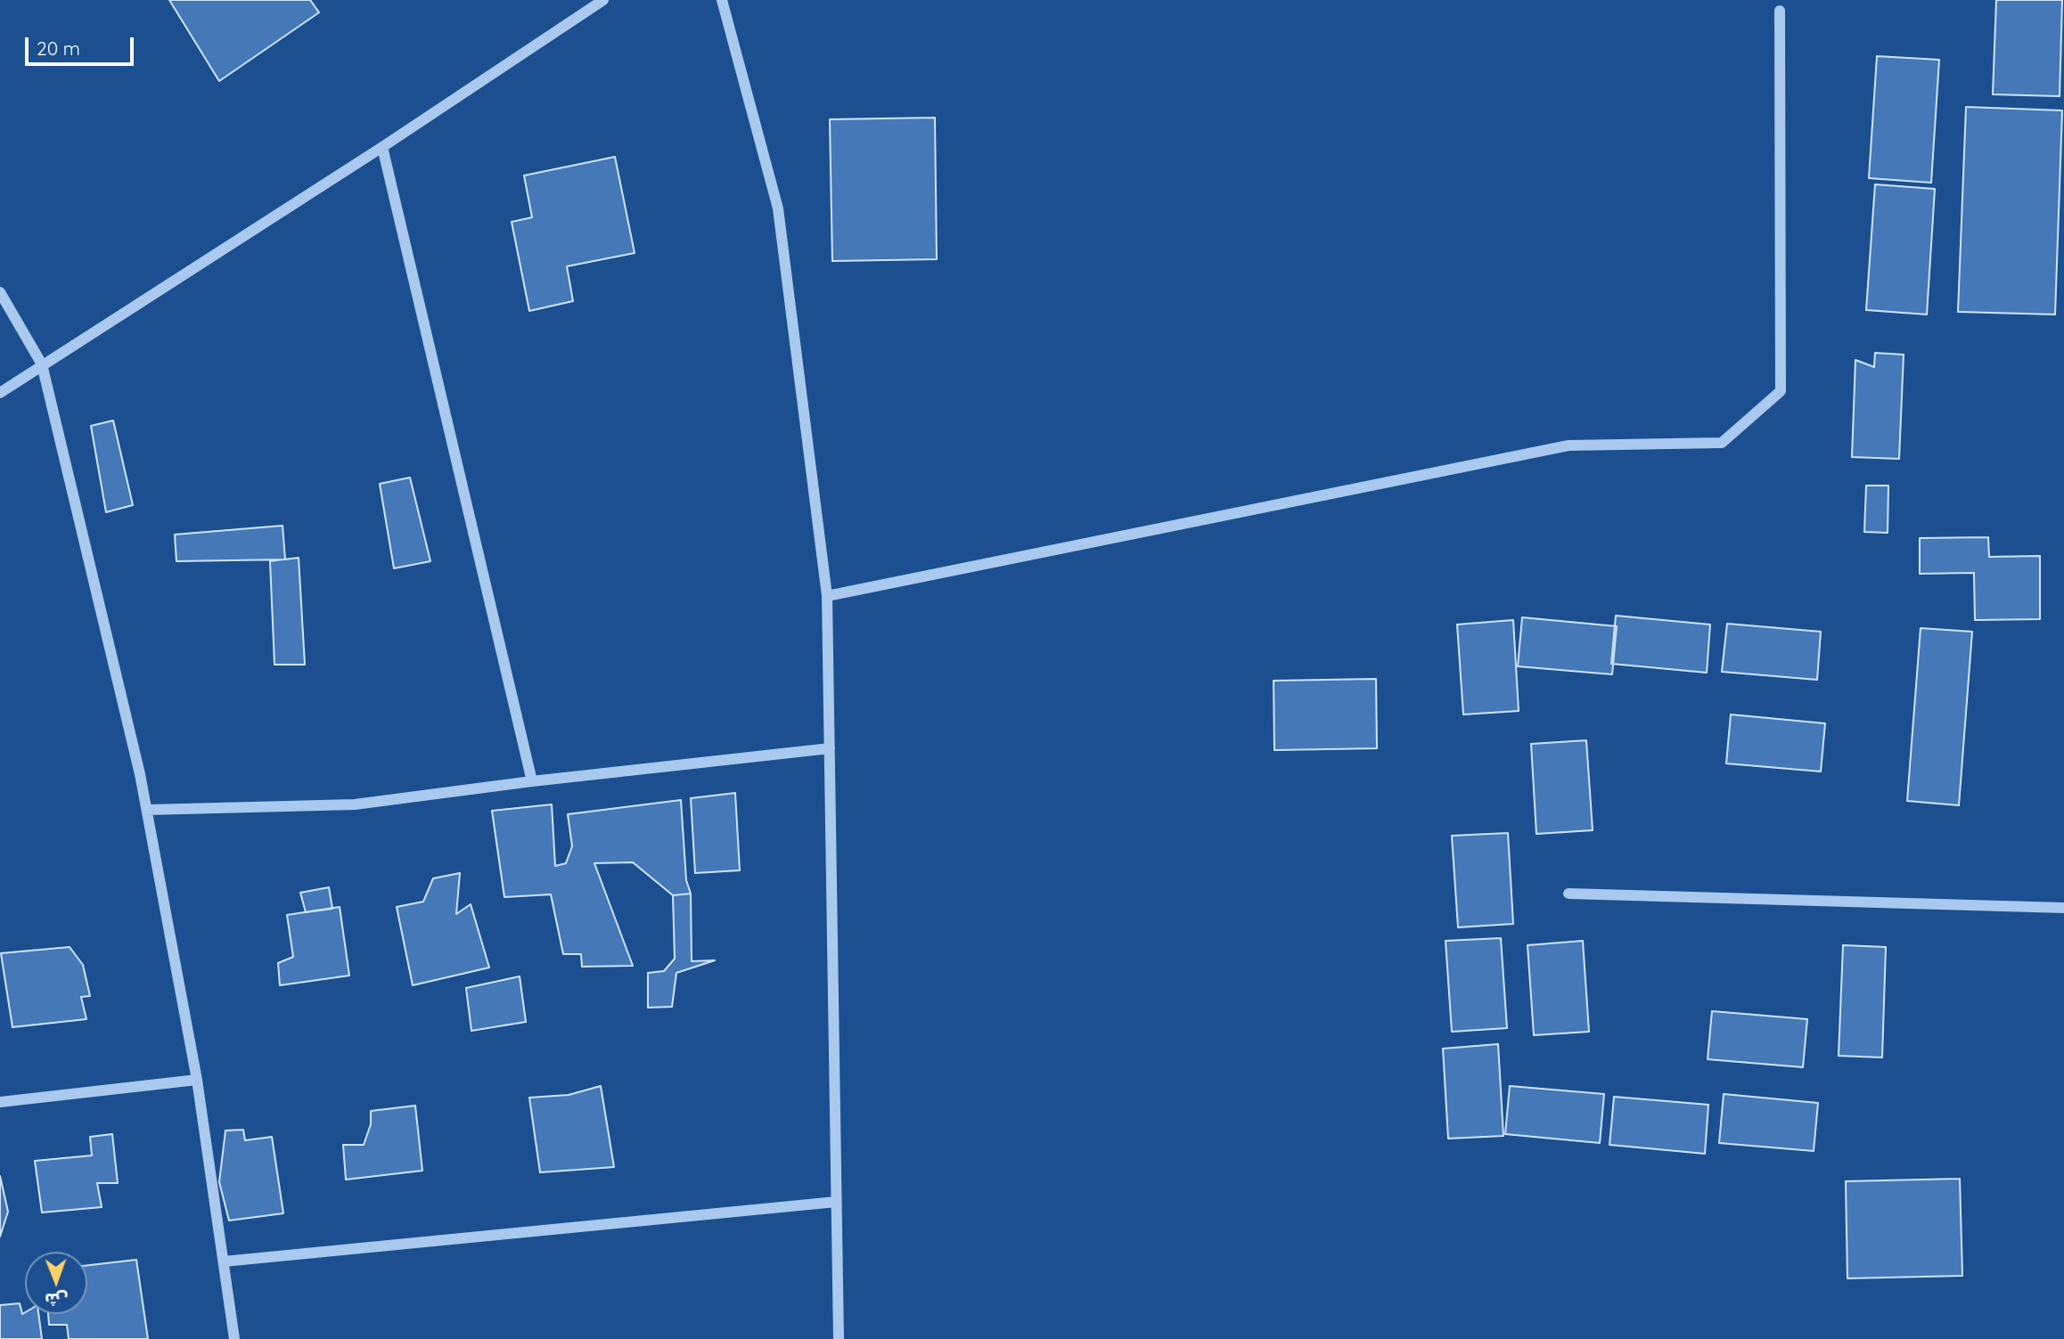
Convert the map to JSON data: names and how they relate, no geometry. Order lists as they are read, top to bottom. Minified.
{"scale_bar":"20 m","north":"bottom"}
